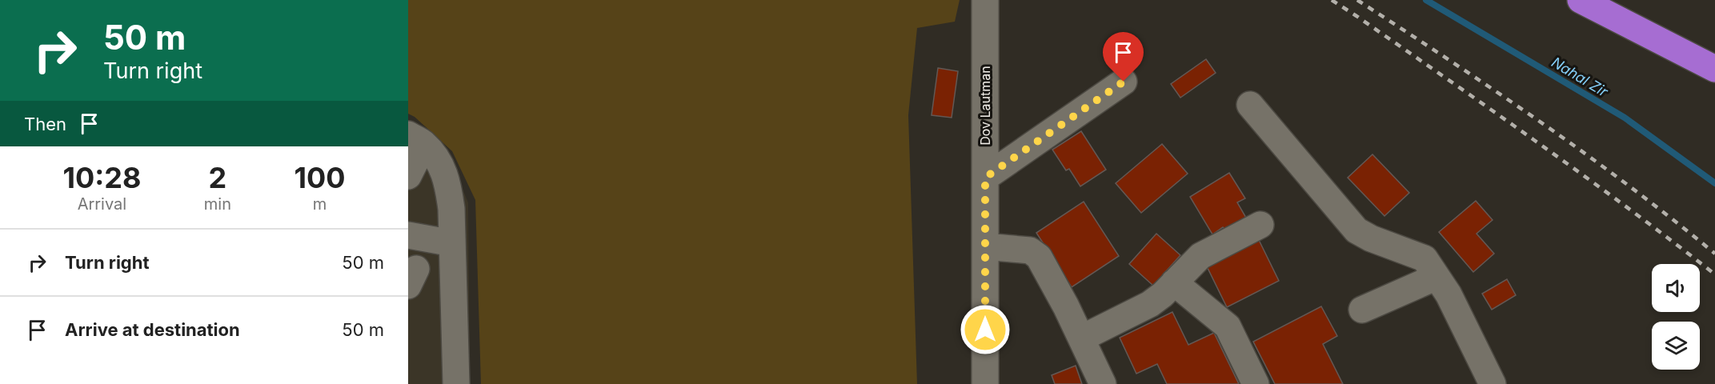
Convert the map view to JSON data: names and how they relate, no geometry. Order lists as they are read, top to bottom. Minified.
{"streets":{"street":["Dov Lautman"]},"water":["Nahal Zir"],"page":{"turn":["50 m","Turn right"],"then":"Then","eta":["10:28","Arrival","2","min","100","m"],"list":[{"name":"Turn right","value":"50 m"},{"name":"Arrive at destination","value":"50 m"}]}}
